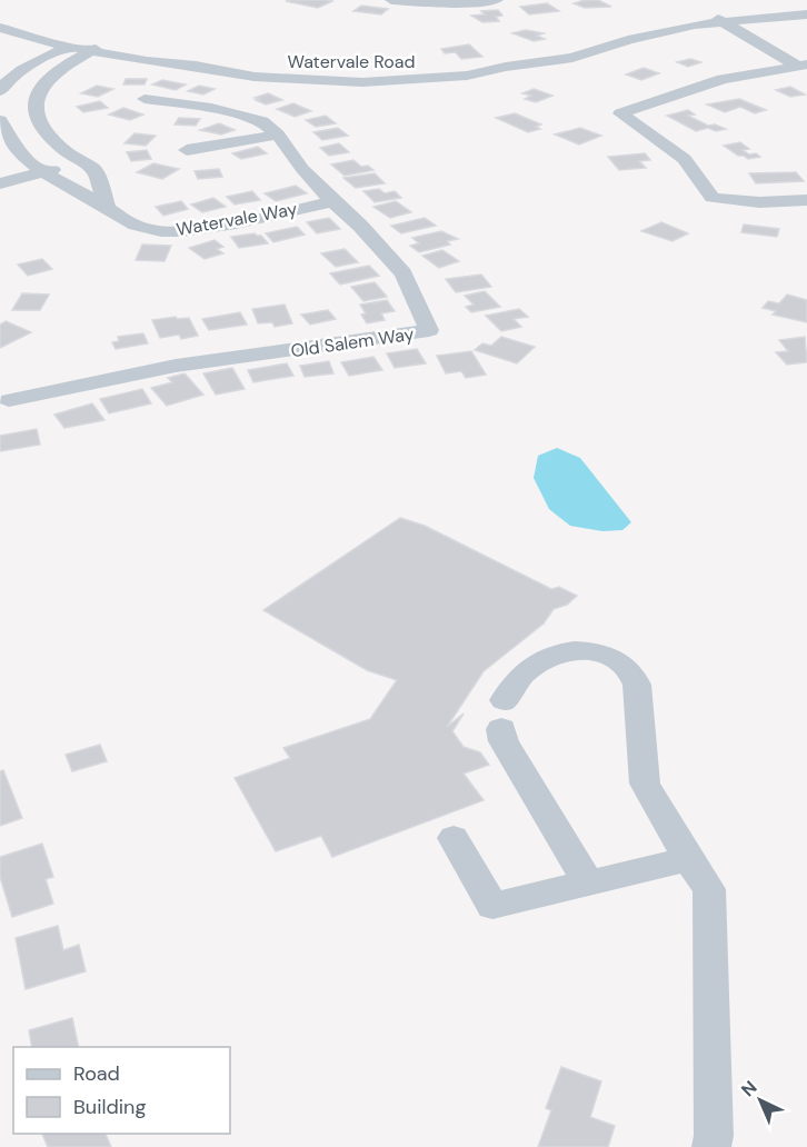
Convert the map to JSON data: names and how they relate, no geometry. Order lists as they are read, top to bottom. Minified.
{"streets":{"street":["Watervale Road","Watervale Way","Old Salem Way"]},"crossings":[["Watervale Way","Old Salem Way"]],"legend":["Road","Building"],"north":"top left"}
